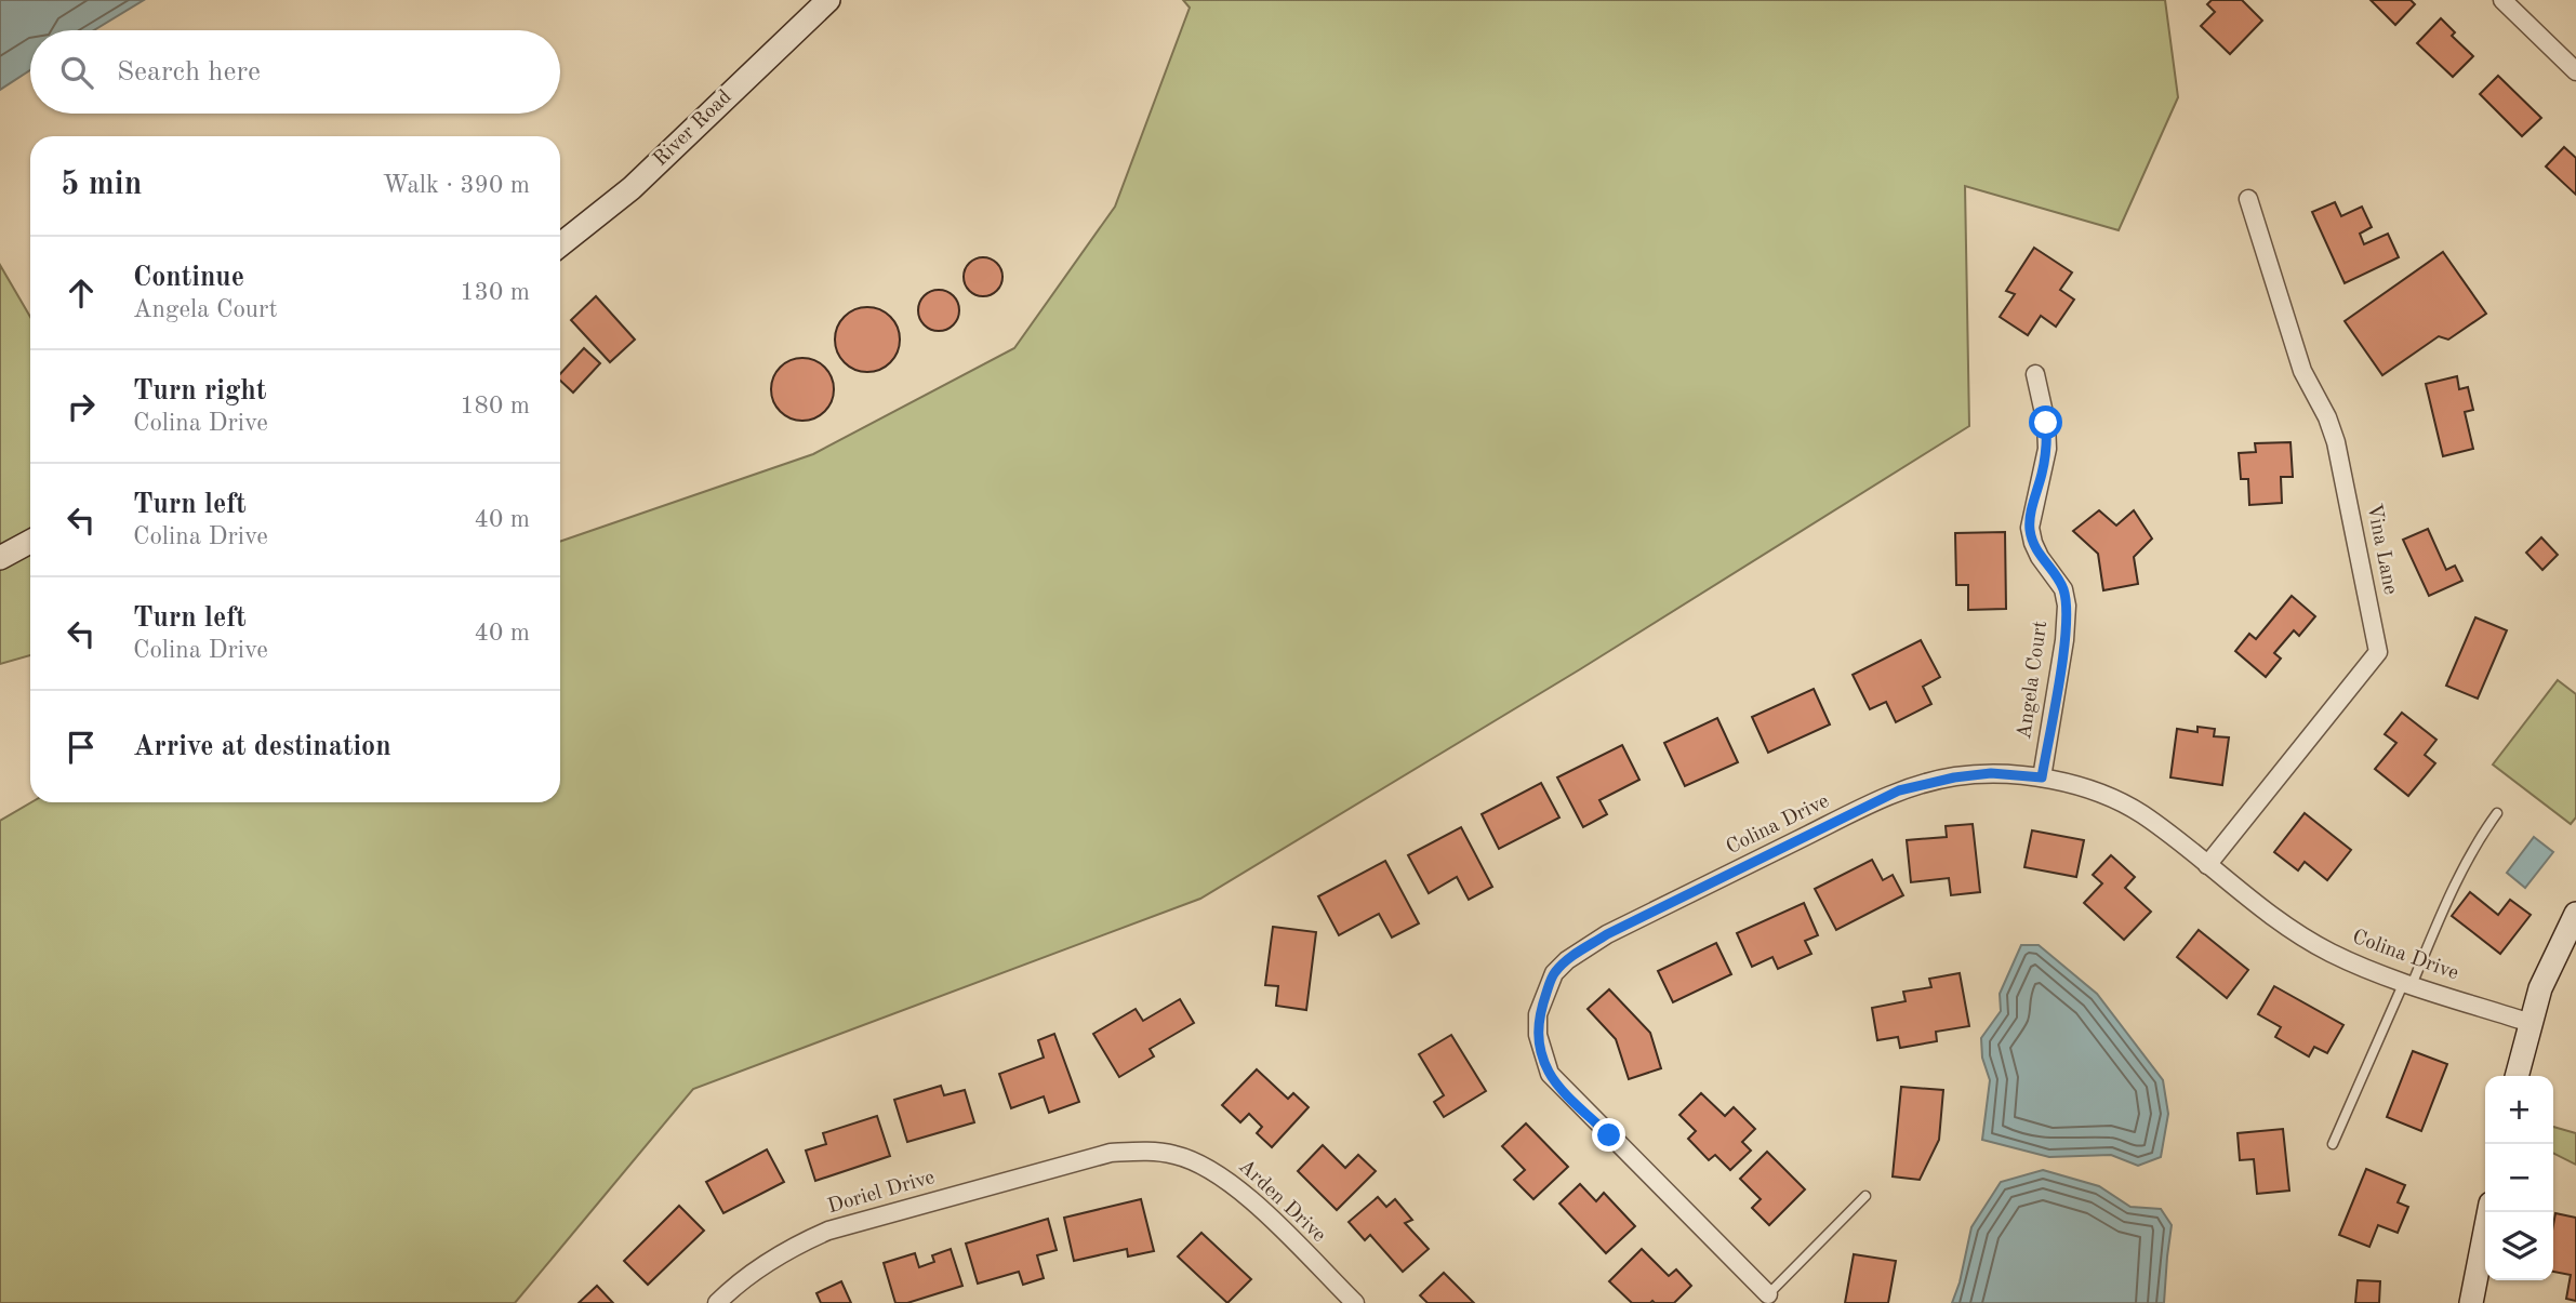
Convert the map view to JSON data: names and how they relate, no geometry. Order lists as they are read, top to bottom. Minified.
{"streets":{"main road":["River Road"],"street":["Vina Lane","Angela Court","Colina Drive","Doriel Drive","Arden Drive"]},"crossings":[["Vina Lane","Colina Drive"],["Angela Court","Colina Drive"],["Doriel Drive","Arden Drive"]],"page":{"search":"Search here","heading":["5 min","Walk · 390 m"],"list":[["Continue","Angela Court","130 m"],["Turn right","Colina Drive","180 m"],["Turn left","Colina Drive","40 m"],["Turn left","Colina Drive","40 m"],"Arrive at destination"],"map_buttons":["+","−"]}}
